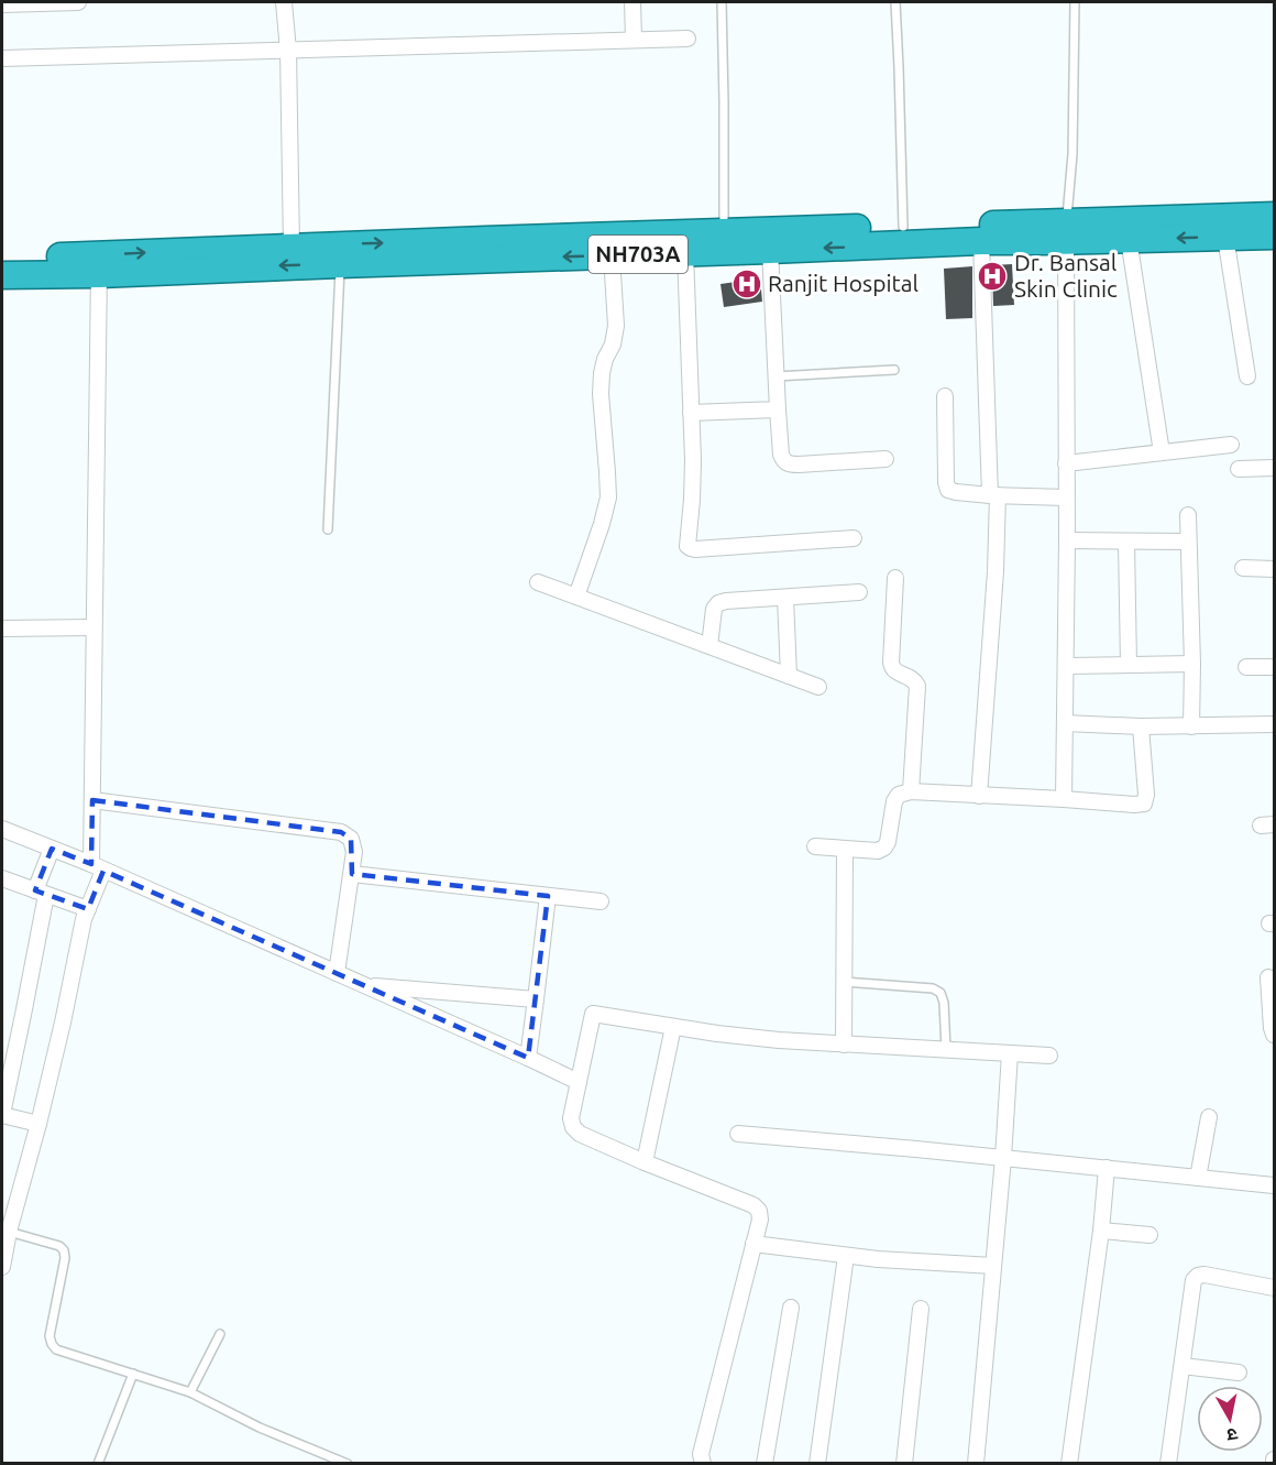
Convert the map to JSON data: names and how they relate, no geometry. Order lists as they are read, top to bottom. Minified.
{"streets":{"highway":["NH703A"]},"places":{"hospital":["Dr. Bansal Skin Clinic","Ranjit Hospital"]},"north":"bottom"}
